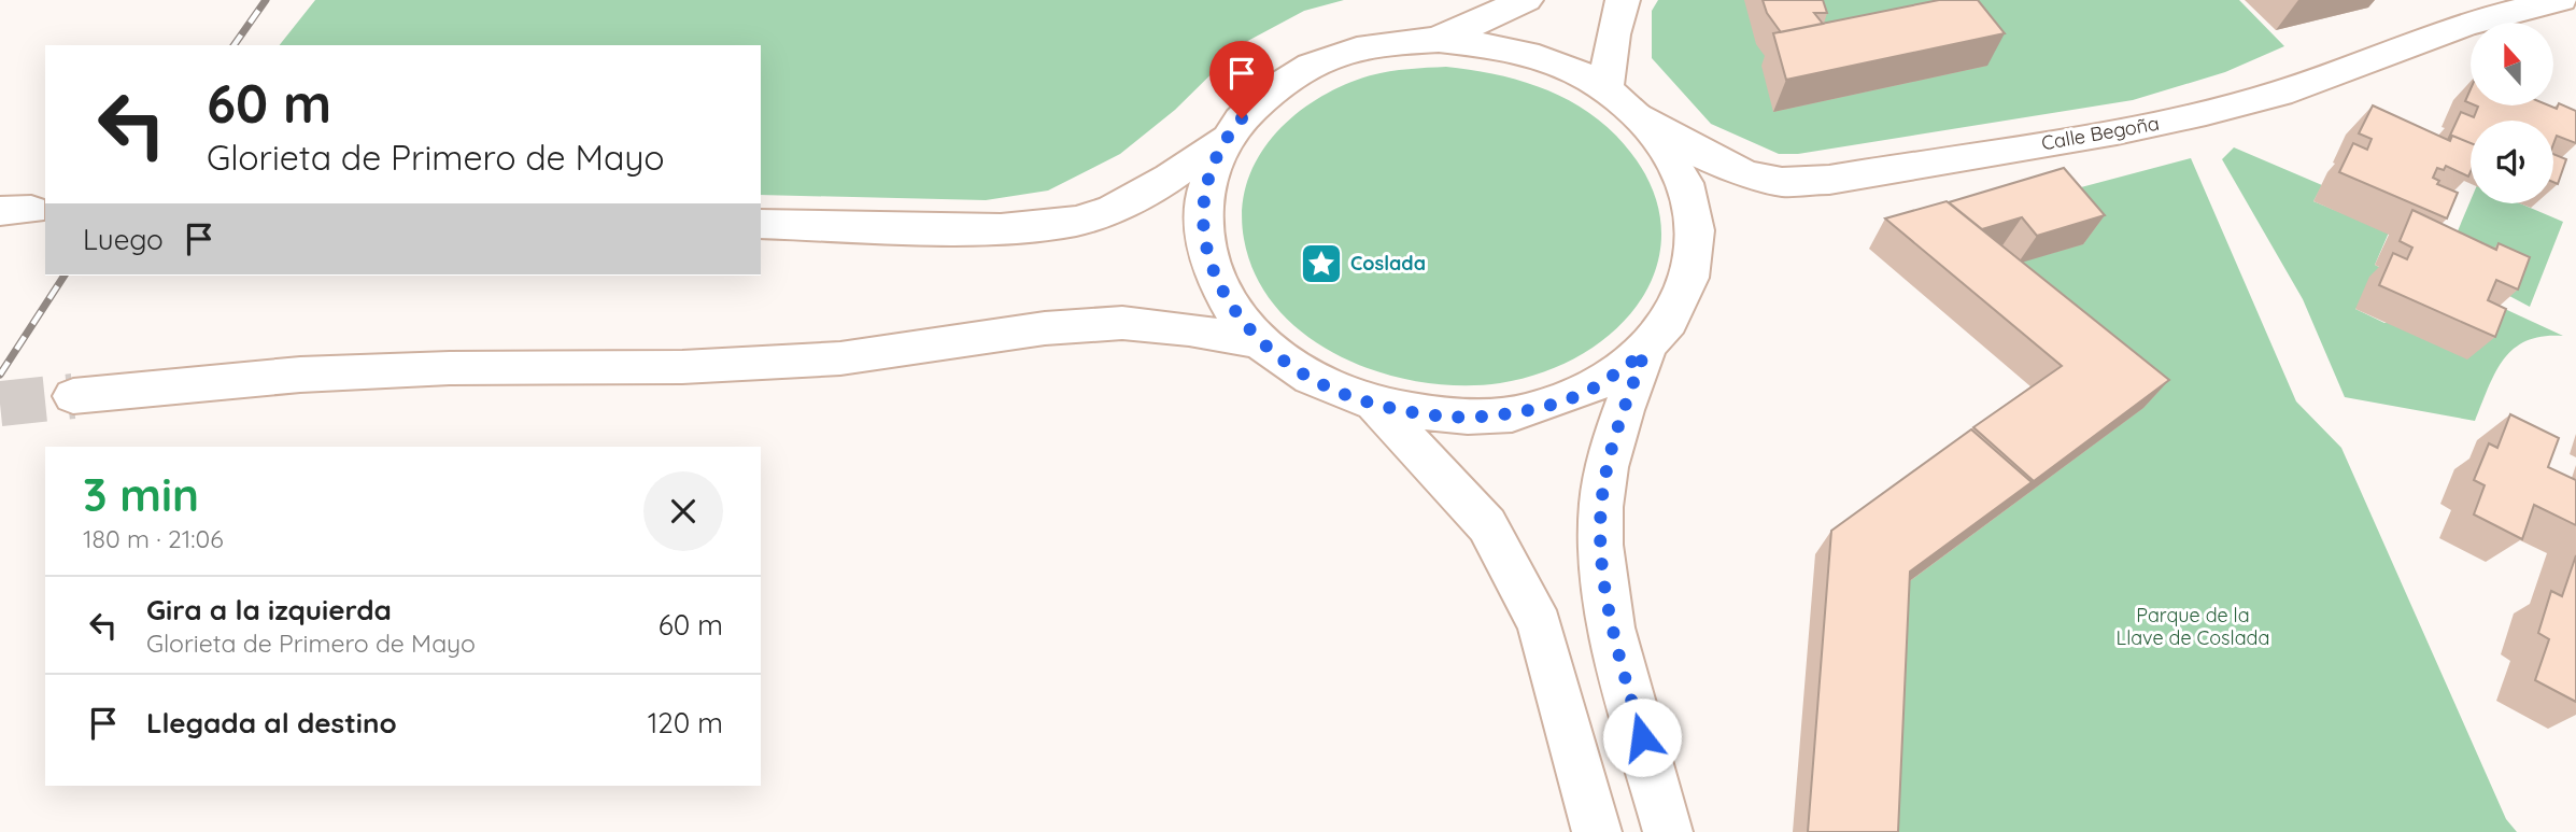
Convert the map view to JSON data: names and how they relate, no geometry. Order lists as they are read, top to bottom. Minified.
{"streets":{"main road":["Calle Begoña"]},"parks":["Parque de la Llave de Coslada"],"places":{"place":["Coslada"]},"north":"top","page":{"turn":["60 m","Glorieta de Primero de Mayo"],"then":"Luego","heading":["3 min","180 m · 21:06"],"list":[{"name":"Gira a la izquierda","note":"Glorieta de Primero de Mayo","value":"60 m"},{"name":"Llegada al destino","value":"120 m"}]}}
